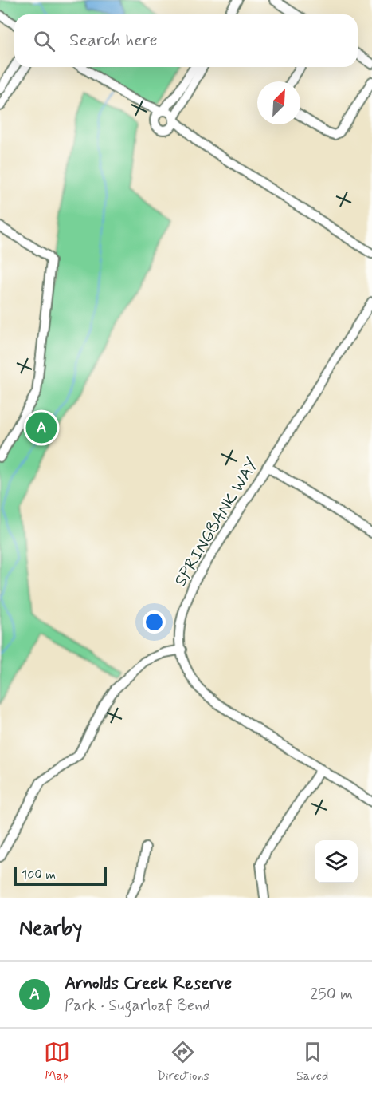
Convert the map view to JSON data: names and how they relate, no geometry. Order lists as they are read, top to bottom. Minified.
{"streets":{"street":["SPRINGBANK WAY"]},"scale_bar":"100 m","north":"top right","page":{"search":"Search here","pins":"A","scale":"100 m","heading":"Nearby","list":[{"mark":"A","name":"Arnolds Creek Reserve","note":"Park · Sugarloaf Bend","value":"250 m"}],"nav":["Map","Directions","Saved"]}}
